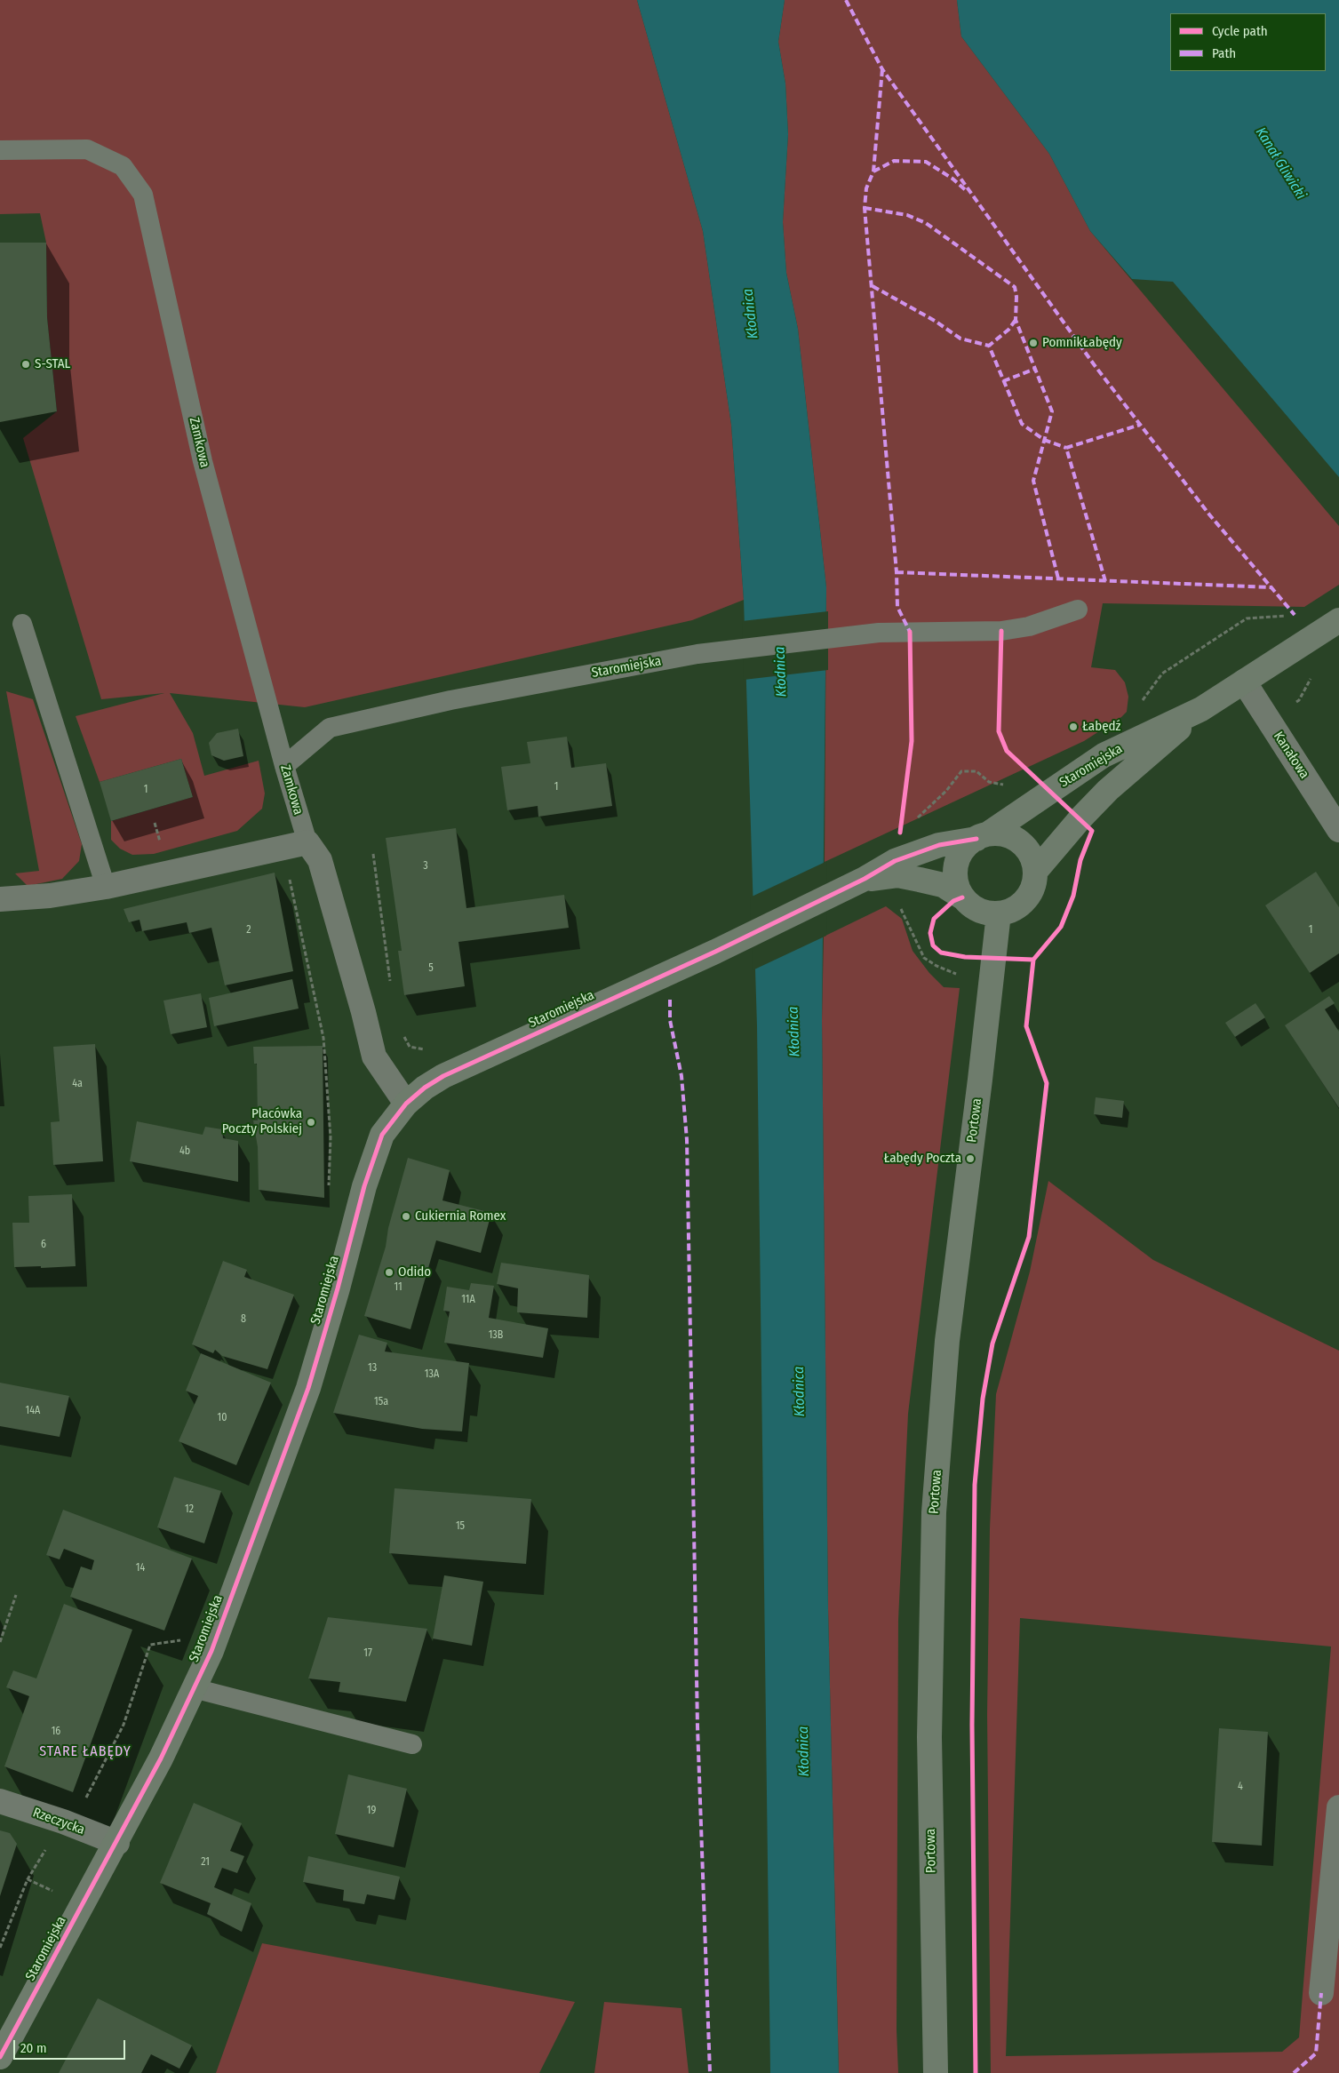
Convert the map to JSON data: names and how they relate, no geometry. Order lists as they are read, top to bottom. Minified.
{"streets":{"street":["Zamkowa","Staromiejska","Kanałowa","Portowa","Rzeczycka"]},"crossings":[["Zamkowa","Staromiejska"],["Staromiejska","Kanałowa"],["Staromiejska","Portowa"],["Staromiejska","Rzeczycka"]],"districts":["STARE ŁABĘDY"],"water":["Kanał Gliwicki","Kłodnica"],"places":["PomnikŁabędy","S-STAL","Łabędź","Placówka Poczty Polskiej","Łabędy Poczta","Cukiernia Romex","Odido"],"house_numbers":["1","1","3","2","1","5","4a","4b","6","11","11A","8","13B","13","13A","15a","14A","10","12","15","14","17","16","4","19","21"],"legend":["Cycle path","Path"],"scale_bar":"20 m"}
